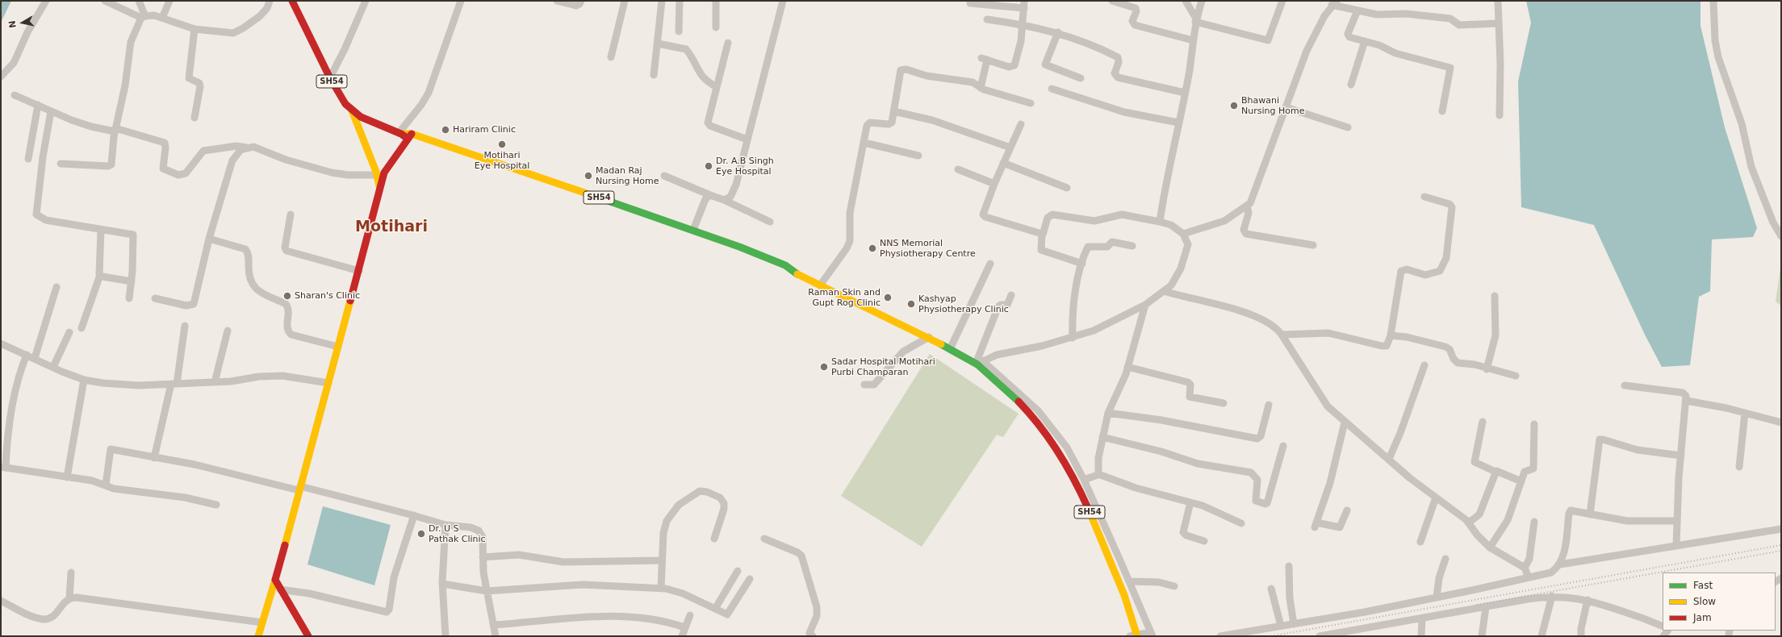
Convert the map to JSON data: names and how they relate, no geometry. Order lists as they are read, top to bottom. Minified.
{"streets":{"main road":["SH54"]},"districts":["Motihari"],"places":["Bhawani Nursing Home","Hariram Clinic","Motihari Eye Hospital","Dr. A.B Singh Eye Hospital","Madan Raj Nursing Home","NNS Memorial Physiotherapy Centre","Sharan's Clinic","Raman Skin and Gupt Rog Clinic","Kashyap Physiotherapy Clinic","Sadar Hospital Motihari Purbi Champaran","Dr. U S Pathak Clinic"],"legend":["Fast","Slow","Jam"],"north":"left"}
